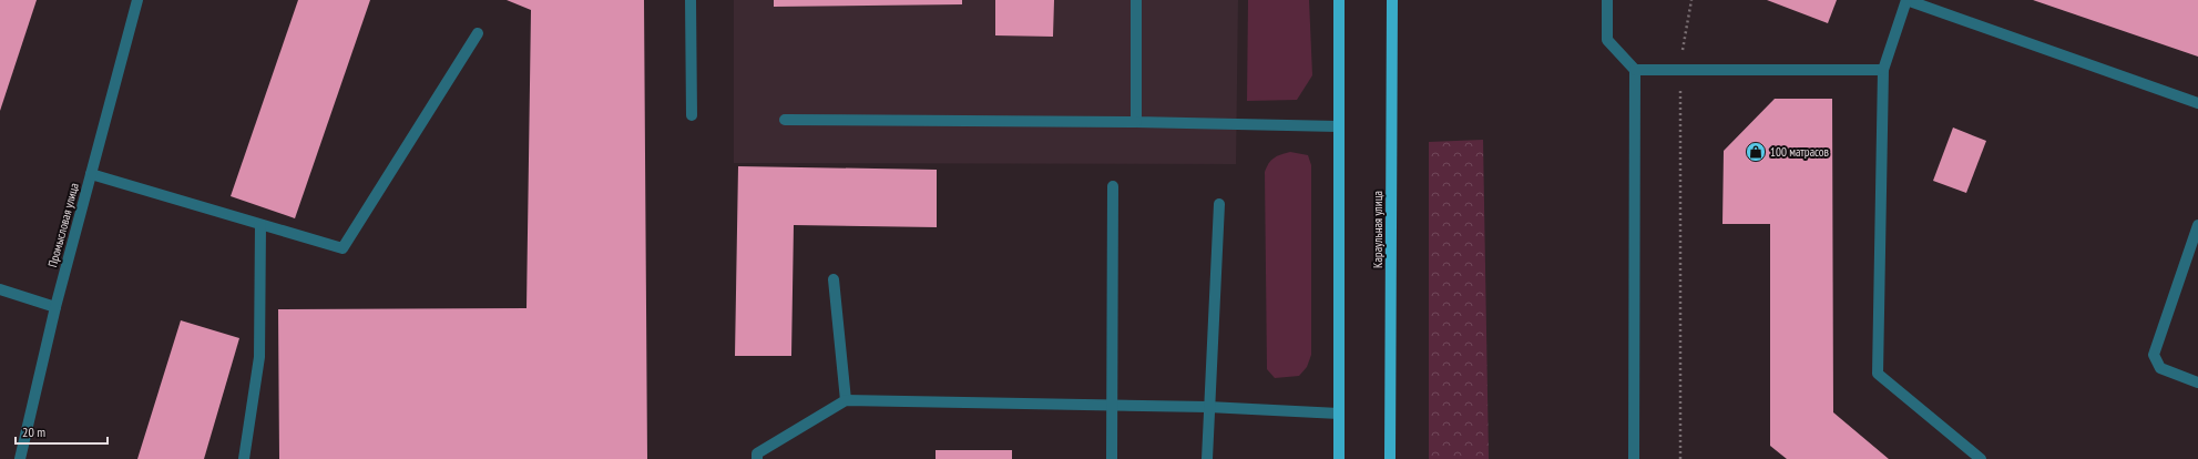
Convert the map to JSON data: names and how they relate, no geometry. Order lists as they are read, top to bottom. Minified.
{"streets":{"main road":["Караульная улица"],"street":["Промысловая улица"]},"places":{"shop":["100 матрасов"]},"scale_bar":"20 m"}
